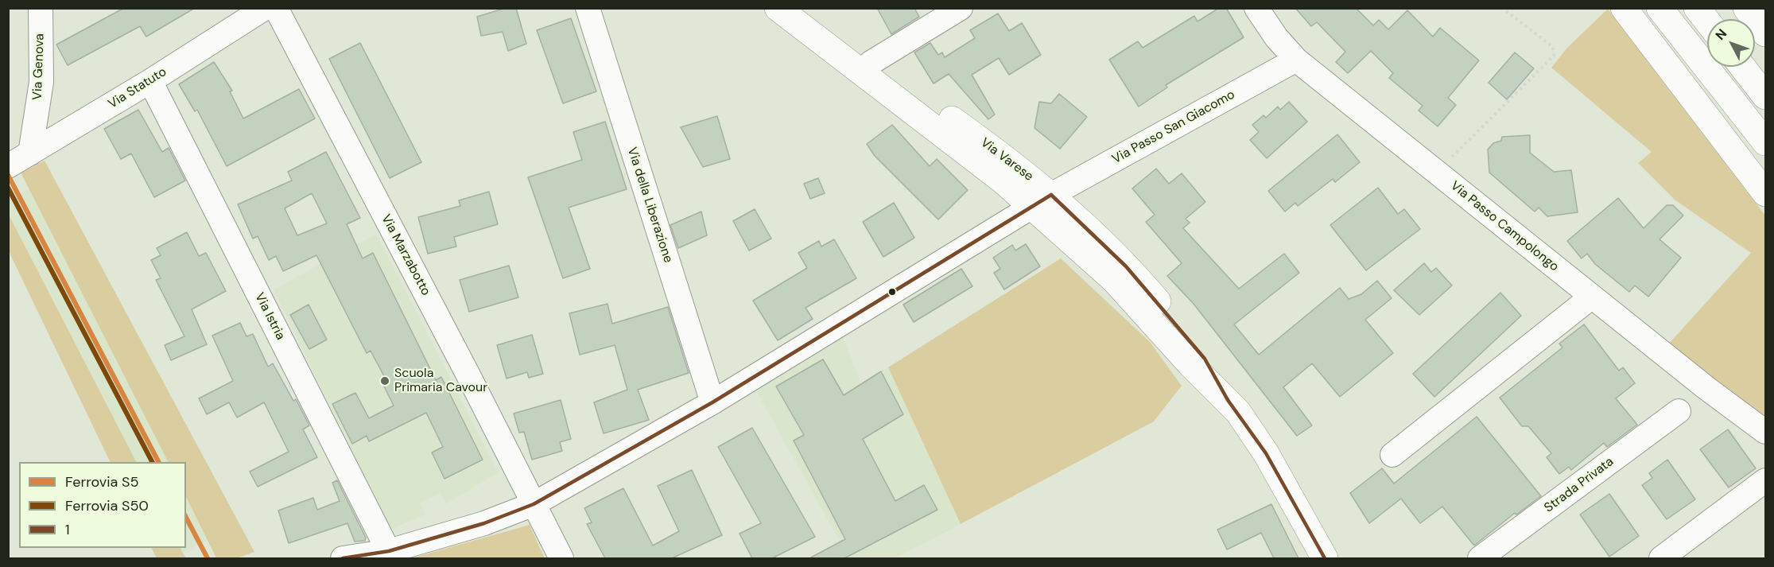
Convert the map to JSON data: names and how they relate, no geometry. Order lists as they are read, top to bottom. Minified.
{"streets":{"main road":["Via Varese"],"street":["Via Genova","Via Statuto","Via Passo San Giacomo","Via della Liberazione","Via Passo Campolongo","Via Marzabotto","Via Istria","Strada Privata"]},"crossings":[["Via Genova","Via Statuto"],["Via Statuto","Via Istria"],["Via Passo San Giacomo","Via Varese"],["Via Passo San Giacomo","Via Passo Campolongo"]],"places":["Scuola Primaria Cavour"],"lines":["rail line S5","rail line S50","transit line 1"],"legend":["Ferrovia S5","Ferrovia S50","1"],"north":"top left"}
